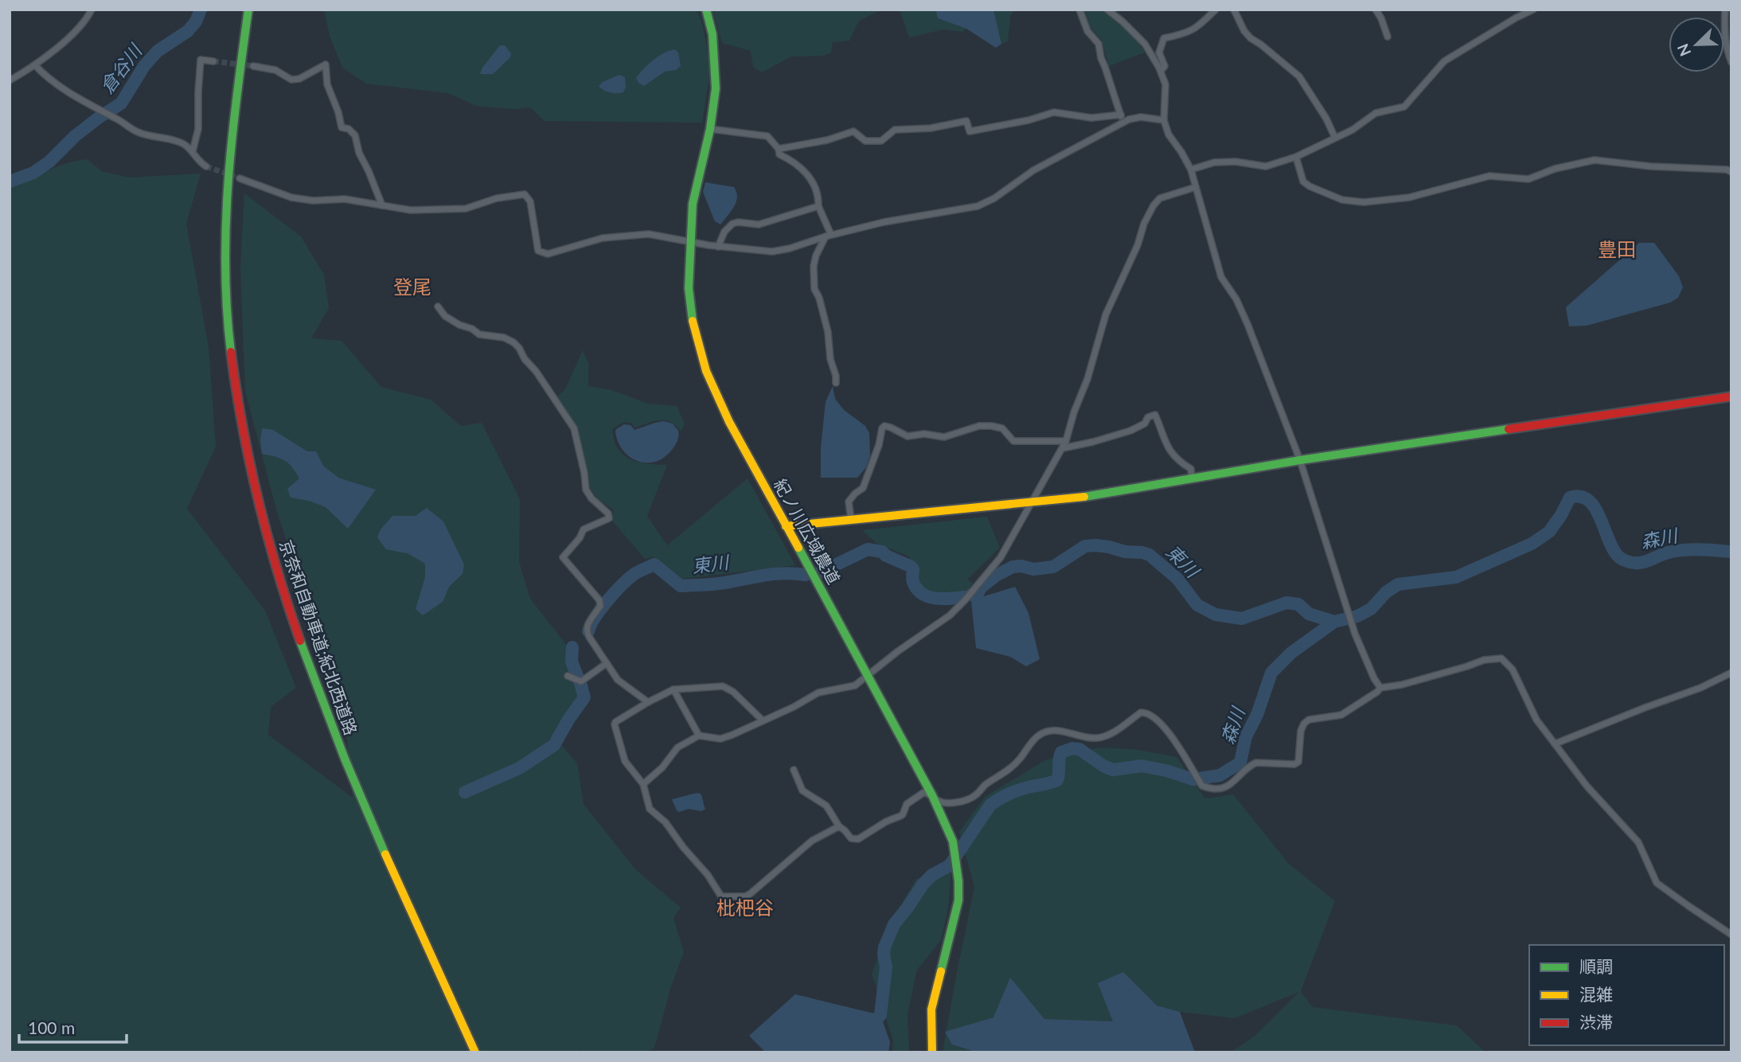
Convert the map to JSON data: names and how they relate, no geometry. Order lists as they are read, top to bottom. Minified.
{"streets":{"main road":["紀ノ川広域農道","京奈和自動車道;紀北西道路"]},"districts":["豊田","登尾","枇杷谷"],"water":["倉谷川","森川","東川"],"legend":["順調","混雑","渋滞"],"scale_bar":"100 m","north":"bottom left"}
